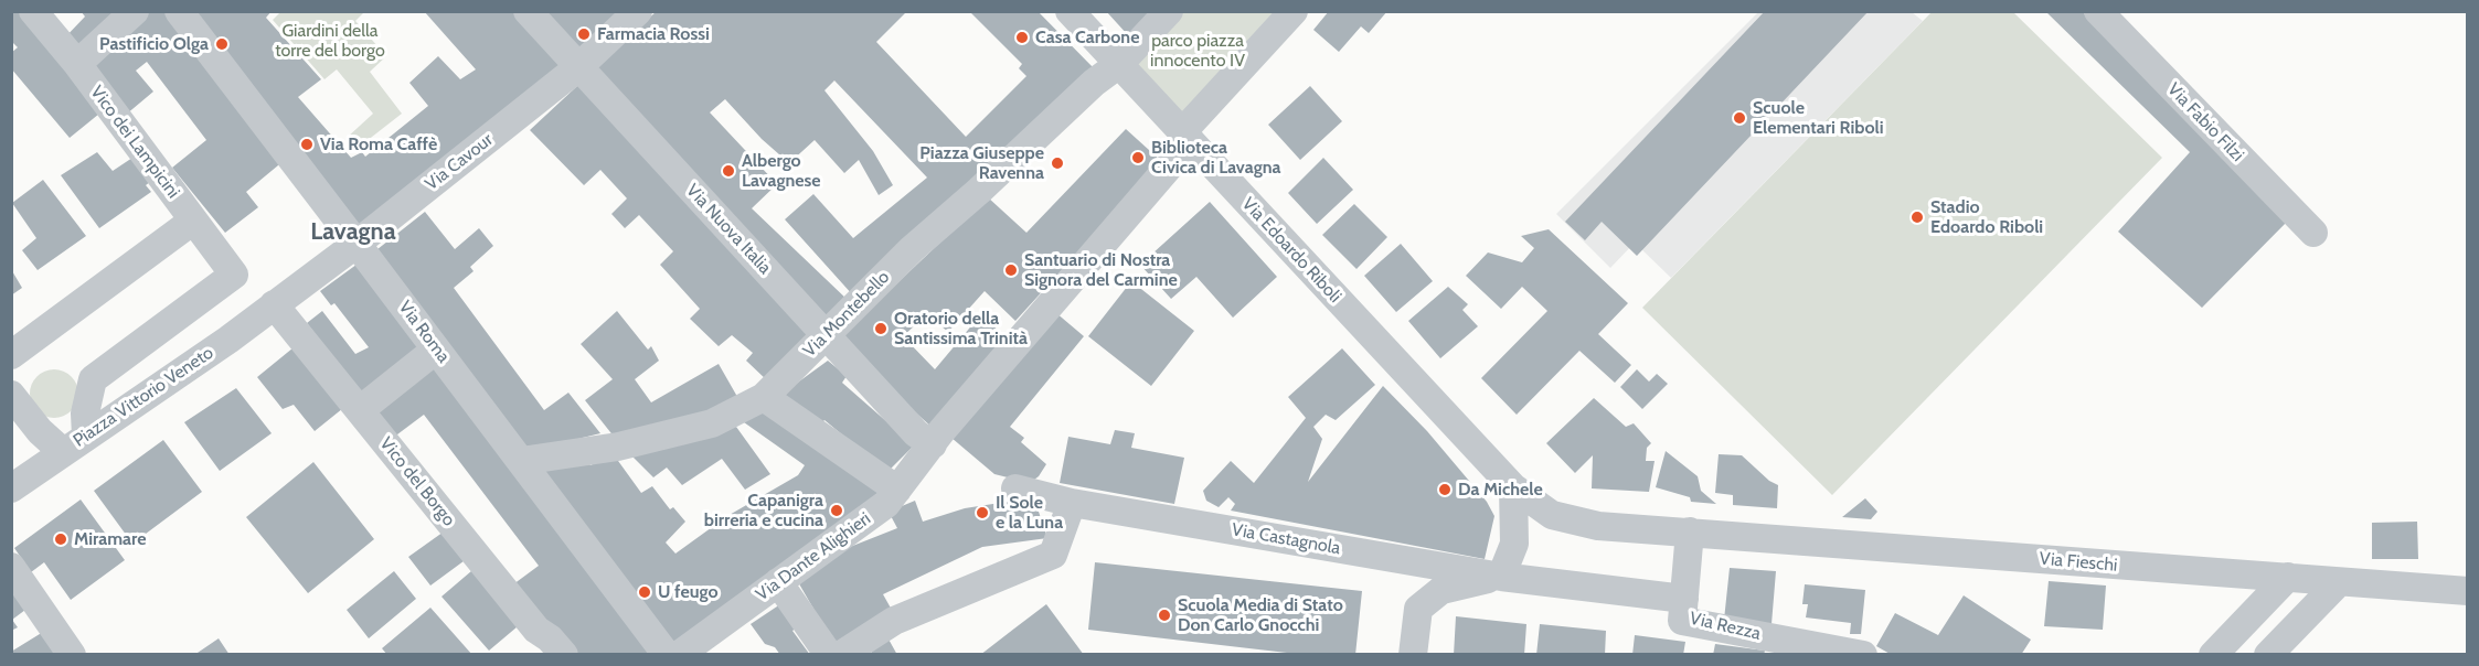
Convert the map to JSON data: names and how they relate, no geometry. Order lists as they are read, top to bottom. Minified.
{"streets":{"street":["Via Fabio Filzi","Vico dei Lampicini","Via Cavour","Via Nuova Italia","Via Edoardo Riboli","Via Montebello","Via Roma","Piazza Vittorio Veneto","Vico del Borgo","Via Castagnola","Via Dante Alighieri","Via Fieschi","Via Rezza"]},"crossings":[["Vico dei Lampicini","Piazza Vittorio Veneto"],["Via Cavour","Via Nuova Italia"],["Via Cavour","Via Roma"],["Via Cavour","Piazza Vittorio Veneto"],["Via Cavour","Vico del Borgo"],["Via Nuova Italia","Via Montebello"],["Via Nuova Italia","Via Dante Alighieri"],["Via Edoardo Riboli","Via Montebello"],["Via Edoardo Riboli","Via Dante Alighieri"],["Via Edoardo Riboli","Via Fieschi"],["Via Montebello","Via Roma"],["Piazza Vittorio Veneto","Vico del Borgo"],["Via Castagnola","Via Rezza"]],"districts":["Lavagna"],"parks":["Giardini della torre del borgo","parco piazza innocento IV"],"places":["Farmacia Rossi","Casa Carbone","Pastificio Olga","Scuole Elementari Riboli","Via Roma Caffè","Biblioteca Civica di Lavagna","Piazza Giuseppe Ravenna","Albergo Lavagnese","Stadio Edoardo Riboli","Santuario di Nostra Signora del Carmine","Oratorio della Santissima Trinità","Da Michele","Capanigra birreria e cucina","Il Sole e la Luna","Miramare","U feugo","Scuola Media di Stato Don Carlo Gnocchi"]}
